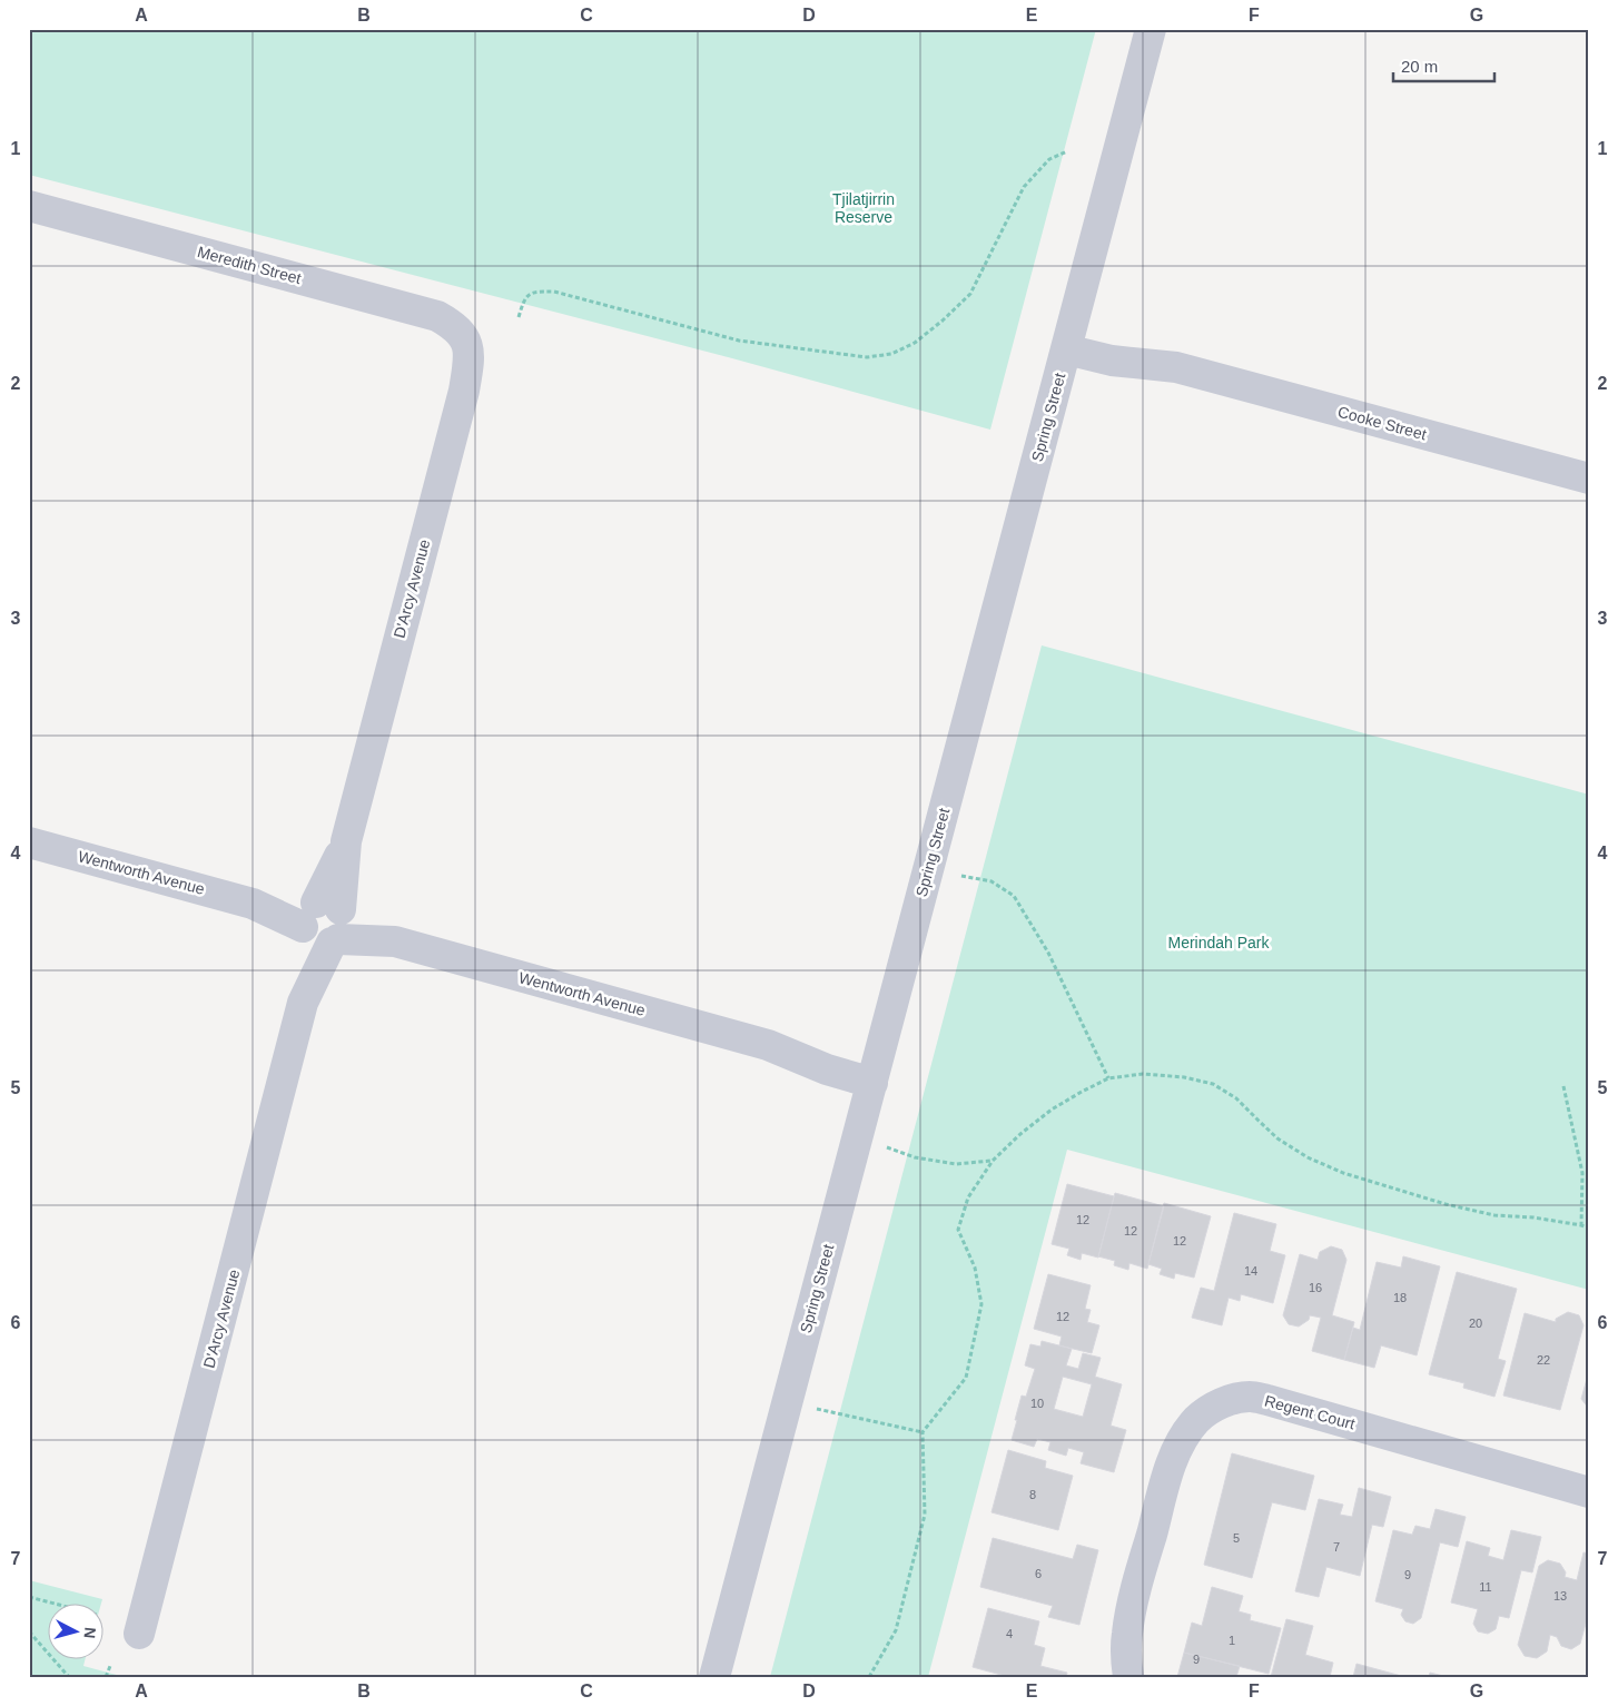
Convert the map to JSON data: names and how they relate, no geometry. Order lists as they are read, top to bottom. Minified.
{"streets":{"street":["Meredith Street","Spring Street","Cooke Street","D'Arcy Avenue","Wentworth Avenue","Regent Court"]},"crossings":[["Meredith Street","D'Arcy Avenue"],["Spring Street","Cooke Street"],["Spring Street","Wentworth Avenue"],["D'Arcy Avenue","Wentworth Avenue"]],"parks":["Tjilatjirrin Reserve","Merindah Park"],"house_numbers":["12","12","12","14","16","18","12","20","22","10","8","5","7","6","9","11","13","4","1","9"],"scale_bar":"20 m","north":"right","grid":{"columns":["A","B","C","D","E","F","G"],"rows":["1","2","3","4","5","6","7"]}}
